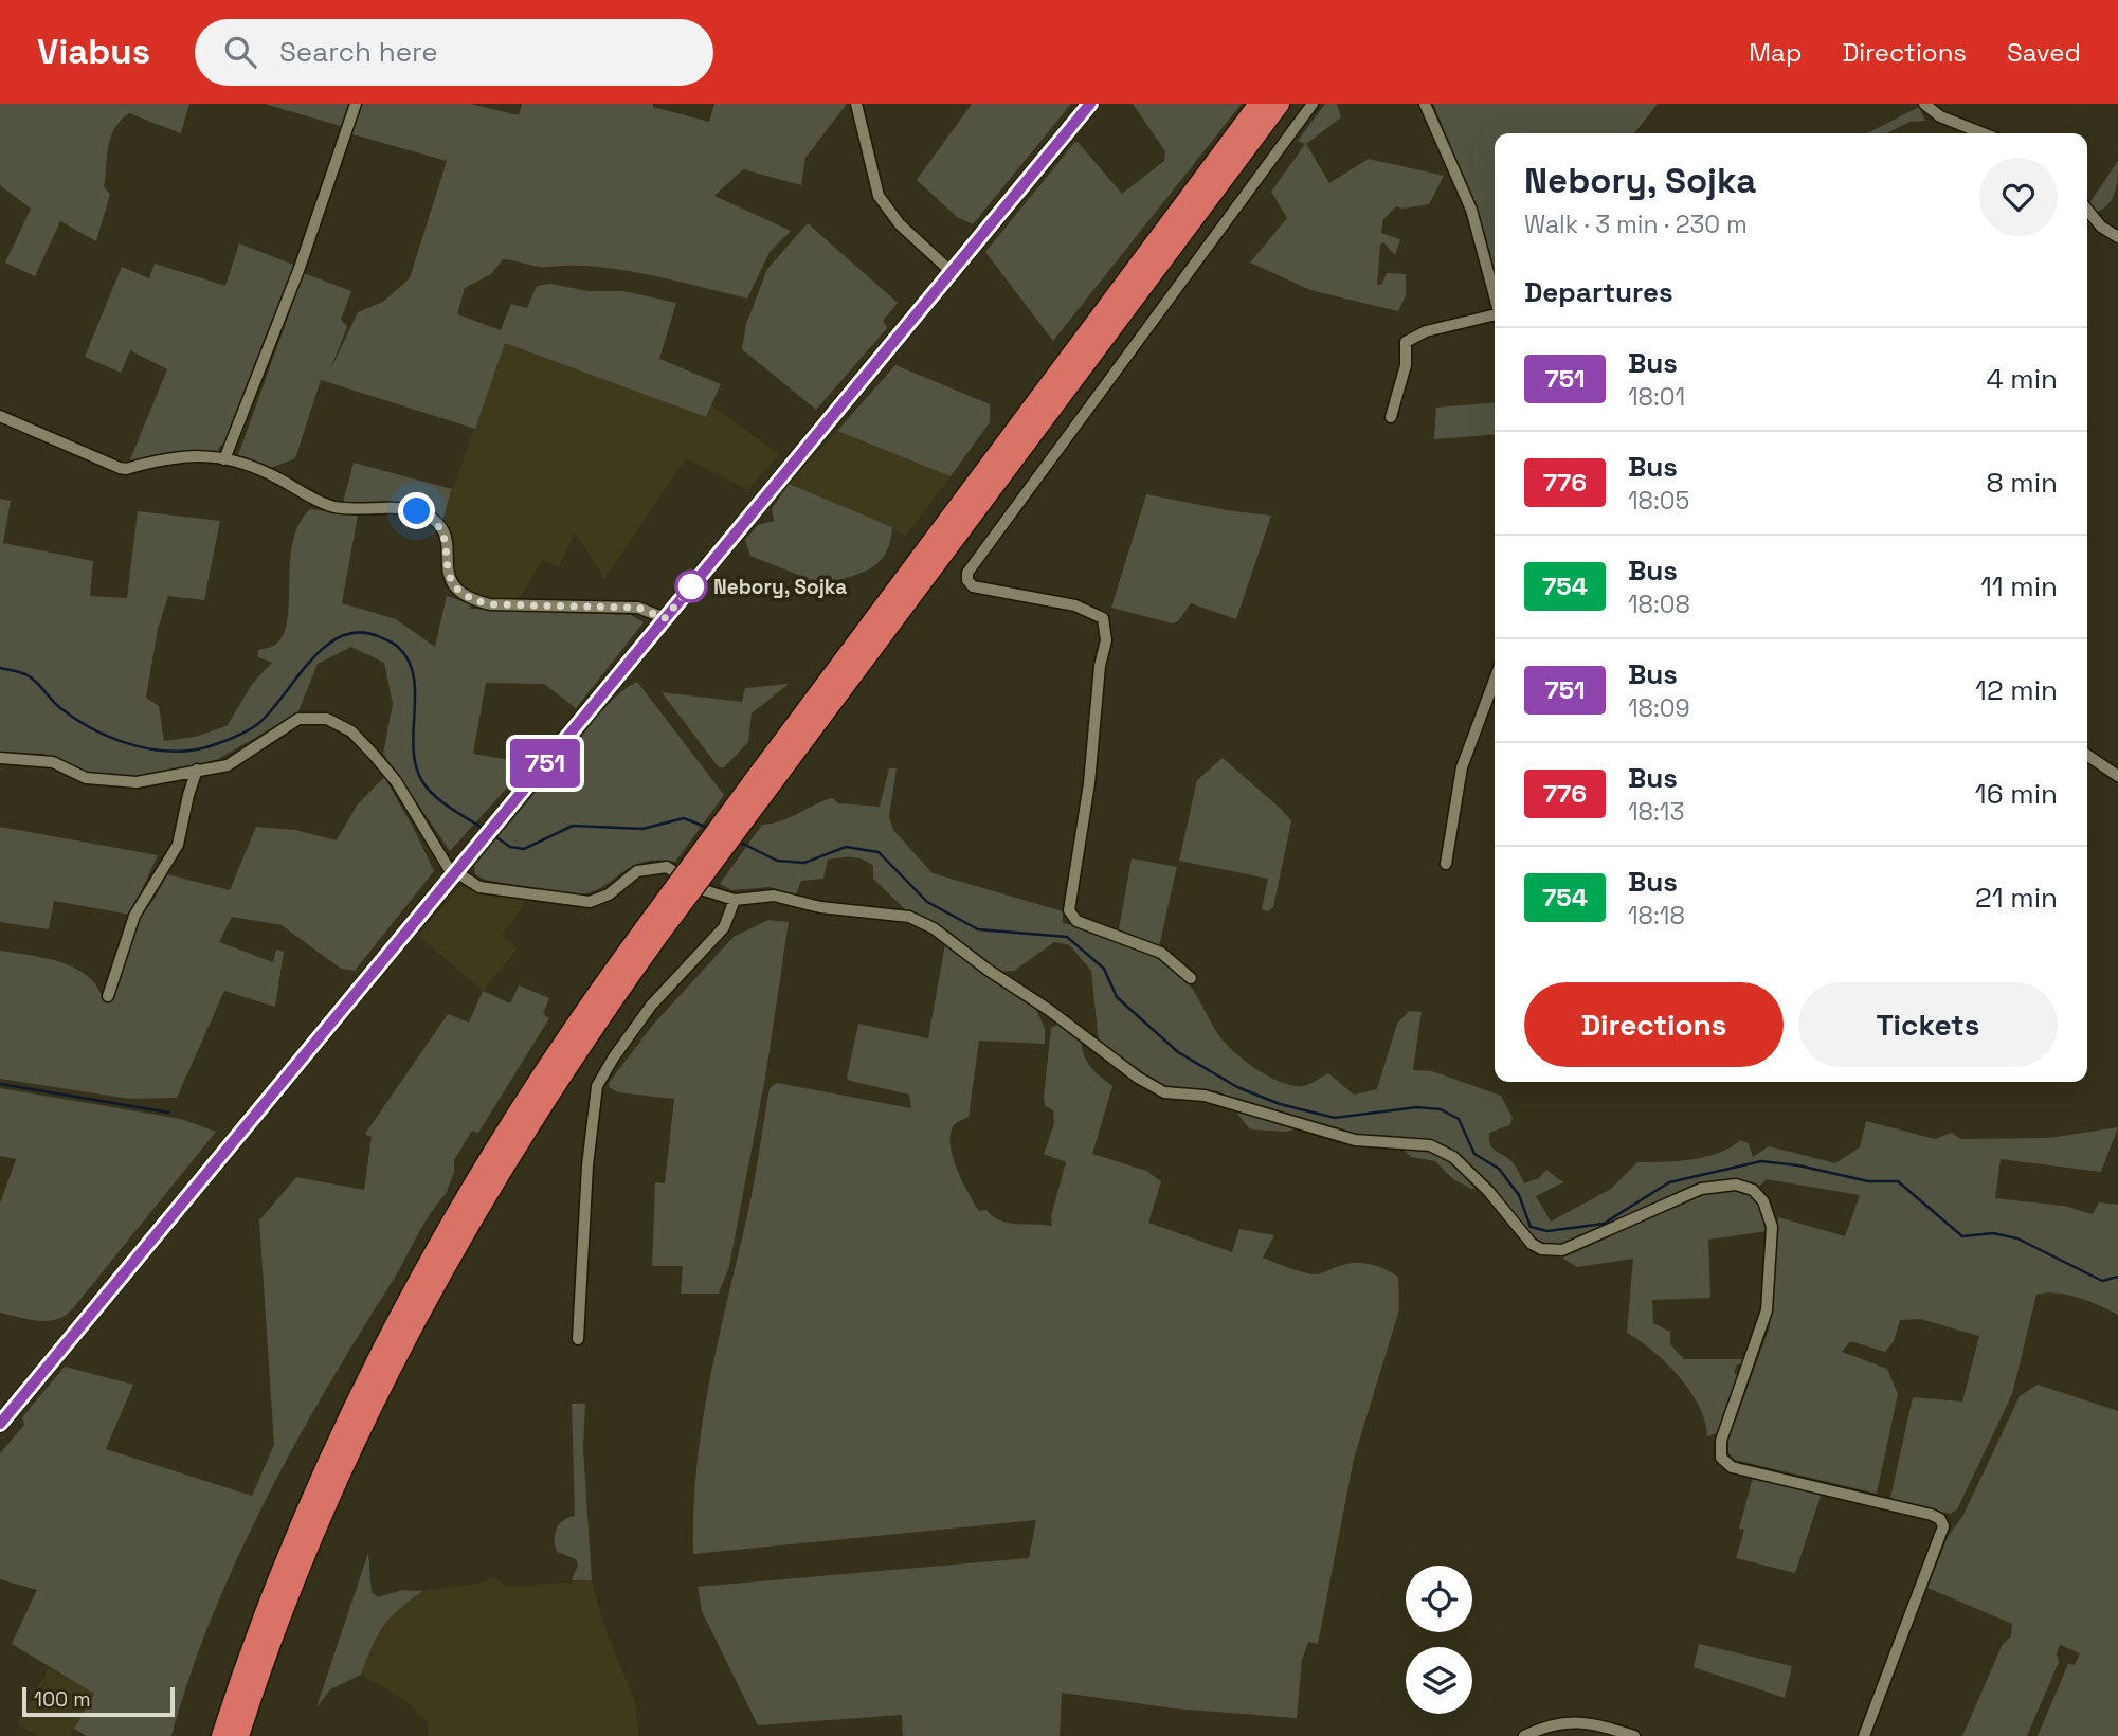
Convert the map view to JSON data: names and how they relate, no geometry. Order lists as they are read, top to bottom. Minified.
{"places":["Nebory, Sojka"],"lines":["bus line 751"],"scale_bar":"100 m","page":{"header":"Viabus","search":"Search here","nav":["Map","Directions","Saved"],"on_map":"751","heading":[["Nebory, Sojka","Walk · 3 min · 230 m"],"Departures"],"list":[{"mark":"751","name":"Bus","note":"18:01","value":"4 min"},{"mark":"776","name":"Bus","note":"18:05","value":"8 min"},{"mark":"754","name":"Bus","note":"18:08","value":"11 min"},{"mark":"751","name":"Bus","note":"18:09","value":"12 min"},{"mark":"776","name":"Bus","note":"18:13","value":"16 min"},{"mark":"754","name":"Bus","note":"18:18","value":"21 min"}],"buttons":["Directions","Tickets"],"scale":"100 m"}}
